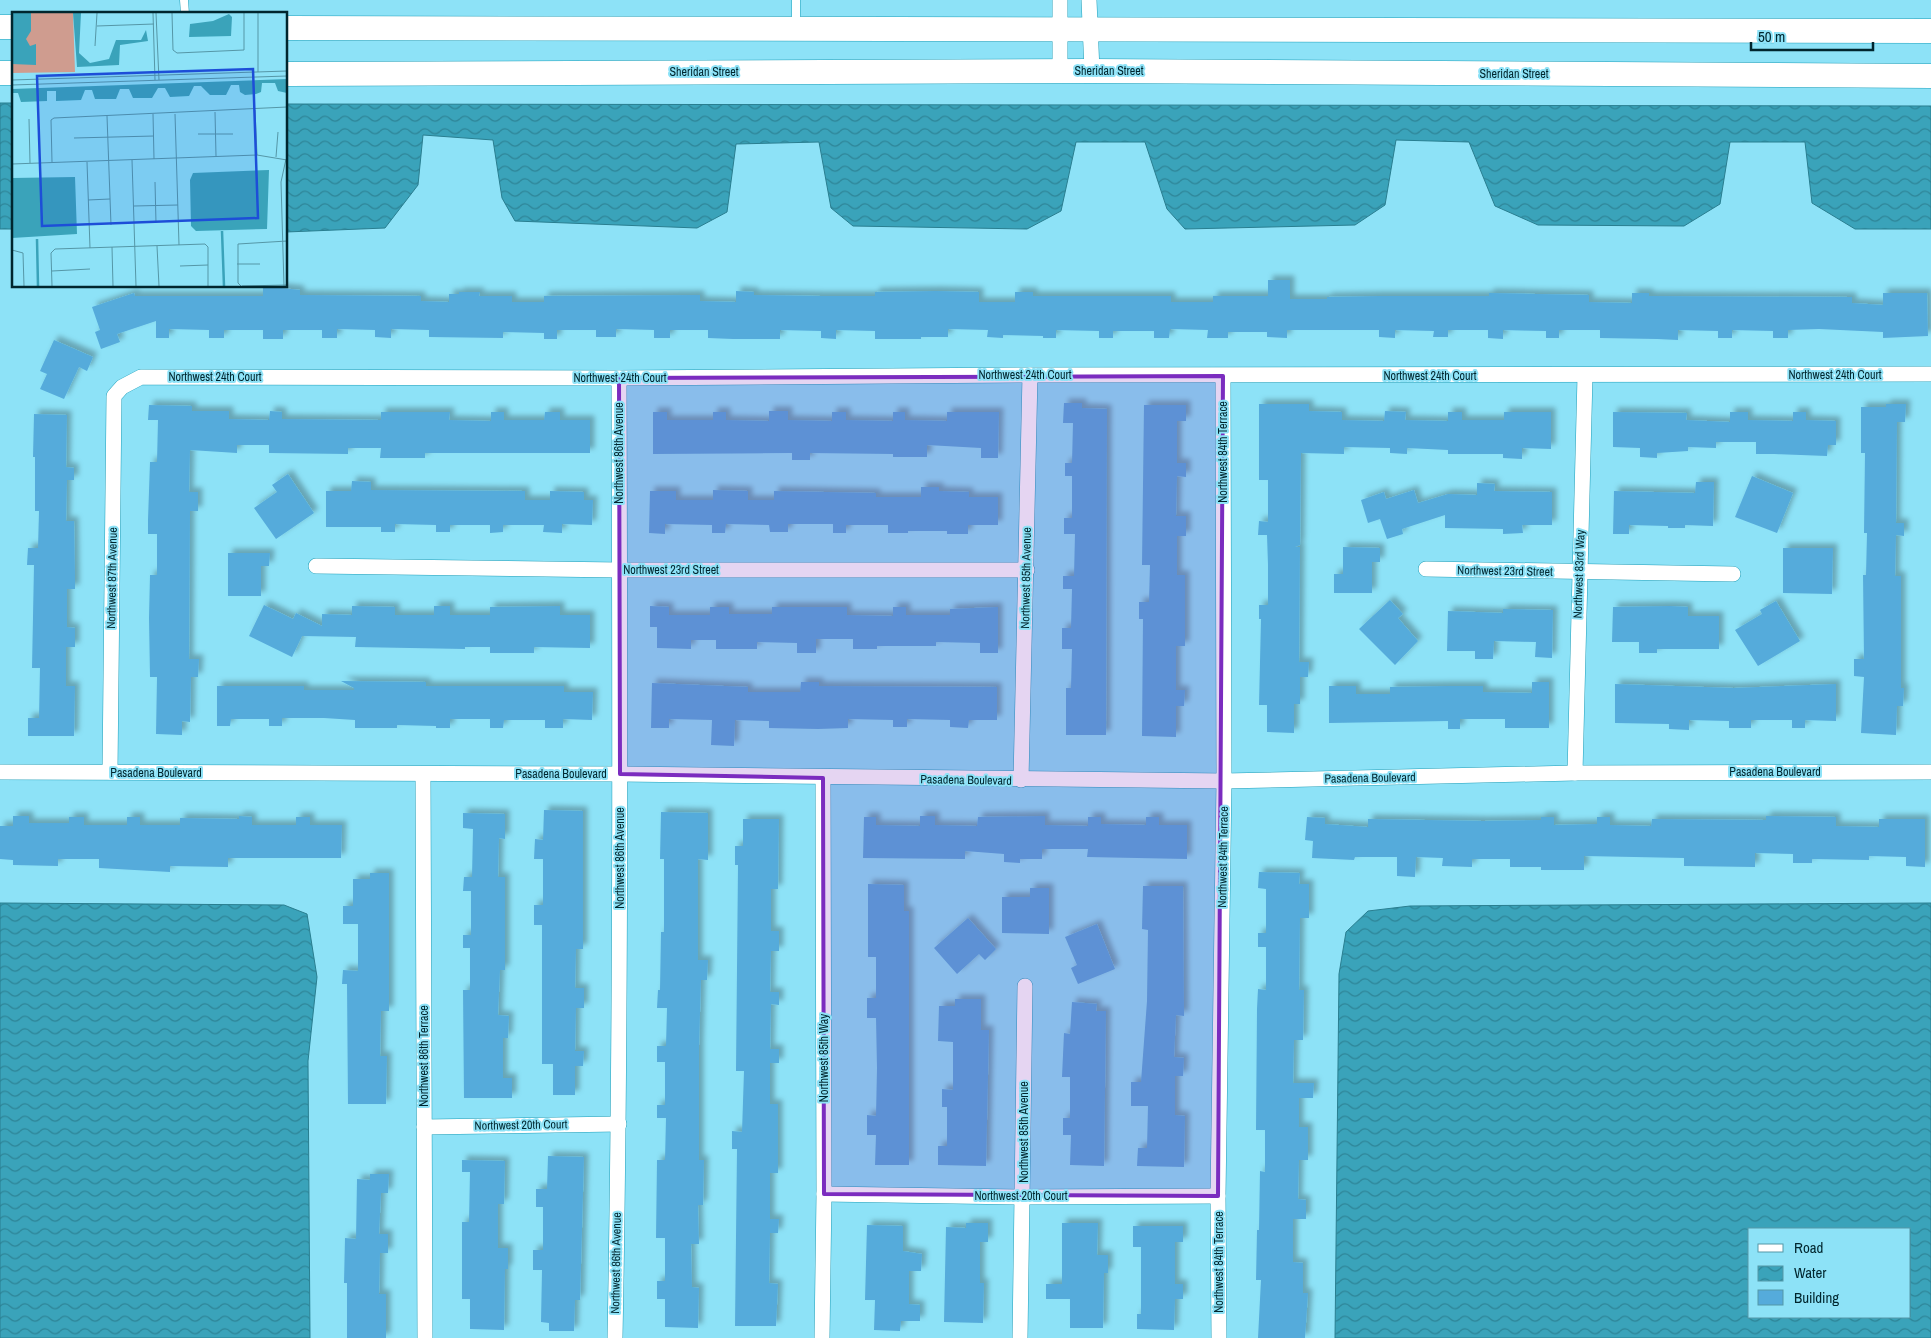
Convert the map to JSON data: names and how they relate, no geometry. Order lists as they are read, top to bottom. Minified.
{"streets":{"main road":["Sheridan Street"],"street":["Northwest 24th Court","Northwest 84th Terrace","Northwest 86th Avenue","Northwest 23rd Street","Northwest 83rd Way","Northwest 87th Avenue","Northwest 85th Avenue","Pasadena Boulevard","Northwest 86th Terrace","Northwest 85th Way","Northwest 20th Court"]},"crossings":[["Northwest 24th Court","Northwest 84th Terrace"],["Northwest 24th Court","Northwest 86th Avenue"],["Northwest 24th Court","Northwest 83rd Way"],["Northwest 24th Court","Northwest 87th Avenue"],["Northwest 24th Court","Northwest 85th Avenue"],["Northwest 84th Terrace","Pasadena Boulevard"],["Northwest 84th Terrace","Northwest 20th Court"],["Northwest 86th Avenue","Northwest 23rd Street"],["Northwest 86th Avenue","Pasadena Boulevard"],["Northwest 86th Avenue","Northwest 20th Court"],["Northwest 23rd Street","Northwest 83rd Way"],["Northwest 23rd Street","Northwest 85th Avenue"],["Northwest 83rd Way","Pasadena Boulevard"],["Northwest 87th Avenue","Pasadena Boulevard"],["Northwest 85th Avenue","Pasadena Boulevard"],["Northwest 85th Avenue","Northwest 20th Court"],["Pasadena Boulevard","Northwest 86th Terrace"],["Pasadena Boulevard","Northwest 85th Way"],["Northwest 86th Terrace","Northwest 20th Court"],["Northwest 85th Way","Northwest 20th Court"]],"legend":["Road","Water","Building"],"scale_bar":"50 m"}
